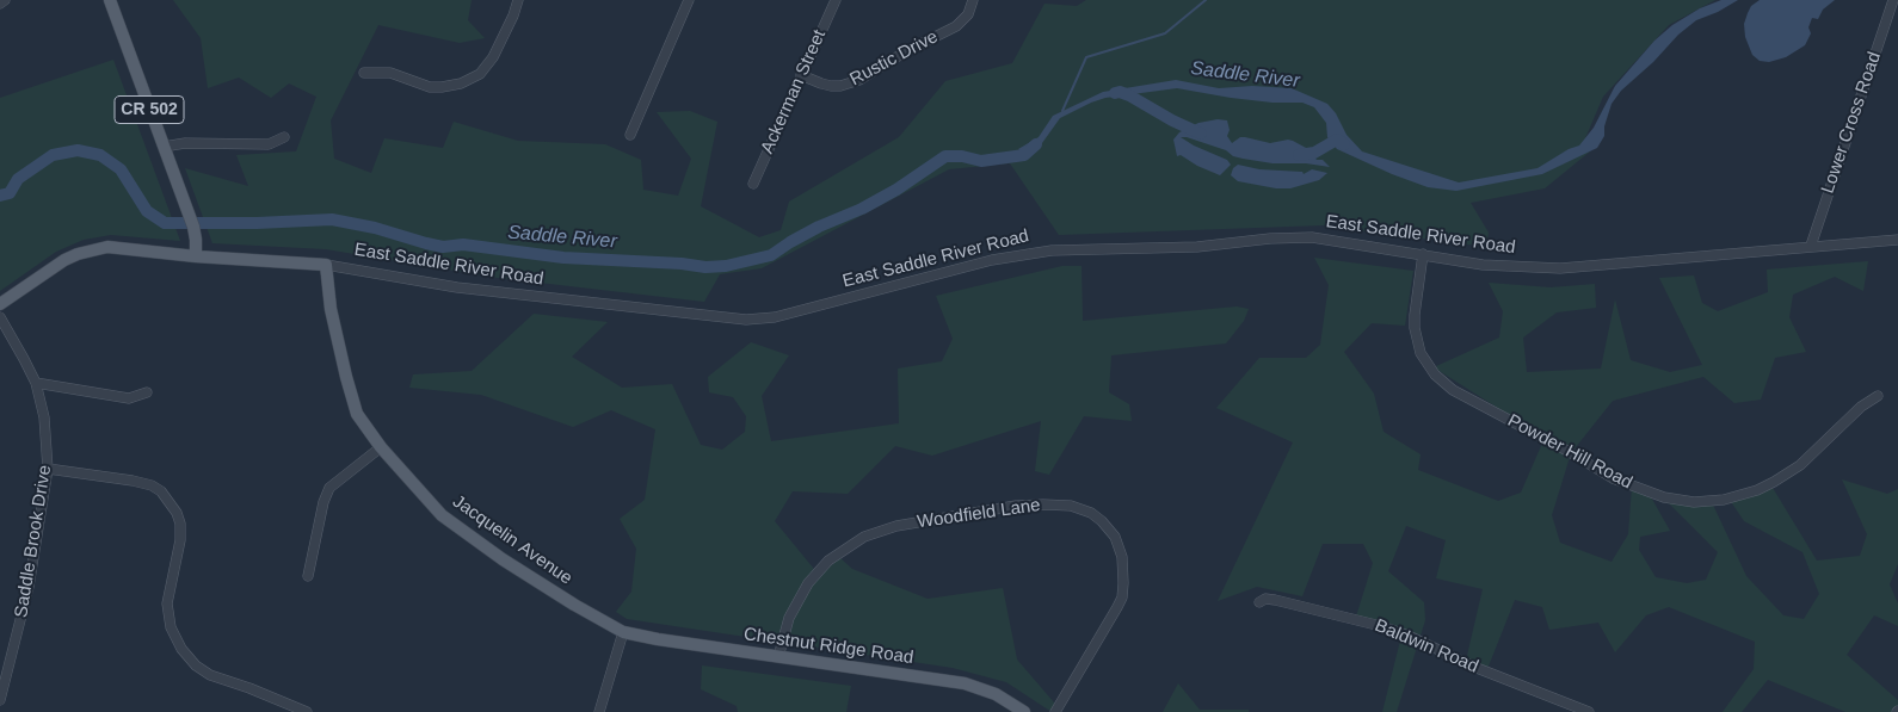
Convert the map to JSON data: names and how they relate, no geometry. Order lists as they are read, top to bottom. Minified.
{"streets":{"main road":["CR 502","East Saddle River Road","Jacquelin Avenue","Chestnut Ridge Road"],"street":["Rustic Drive","Ackerman Street","Lower Cross Road","Powder Hill Road","Woodfield Lane","Saddle Brook Drive","Baldwin Road"]},"crossings":[["Rustic Drive","Ackerman Street"],["CR 502","East Saddle River Road"],["Lower Cross Road","East Saddle River Road"],["East Saddle River Road","Powder Hill Road"],["East Saddle River Road","Jacquelin Avenue"],["Woodfield Lane","Chestnut Ridge Road"],["Jacquelin Avenue","Chestnut Ridge Road"]],"water":["Saddle River"]}
